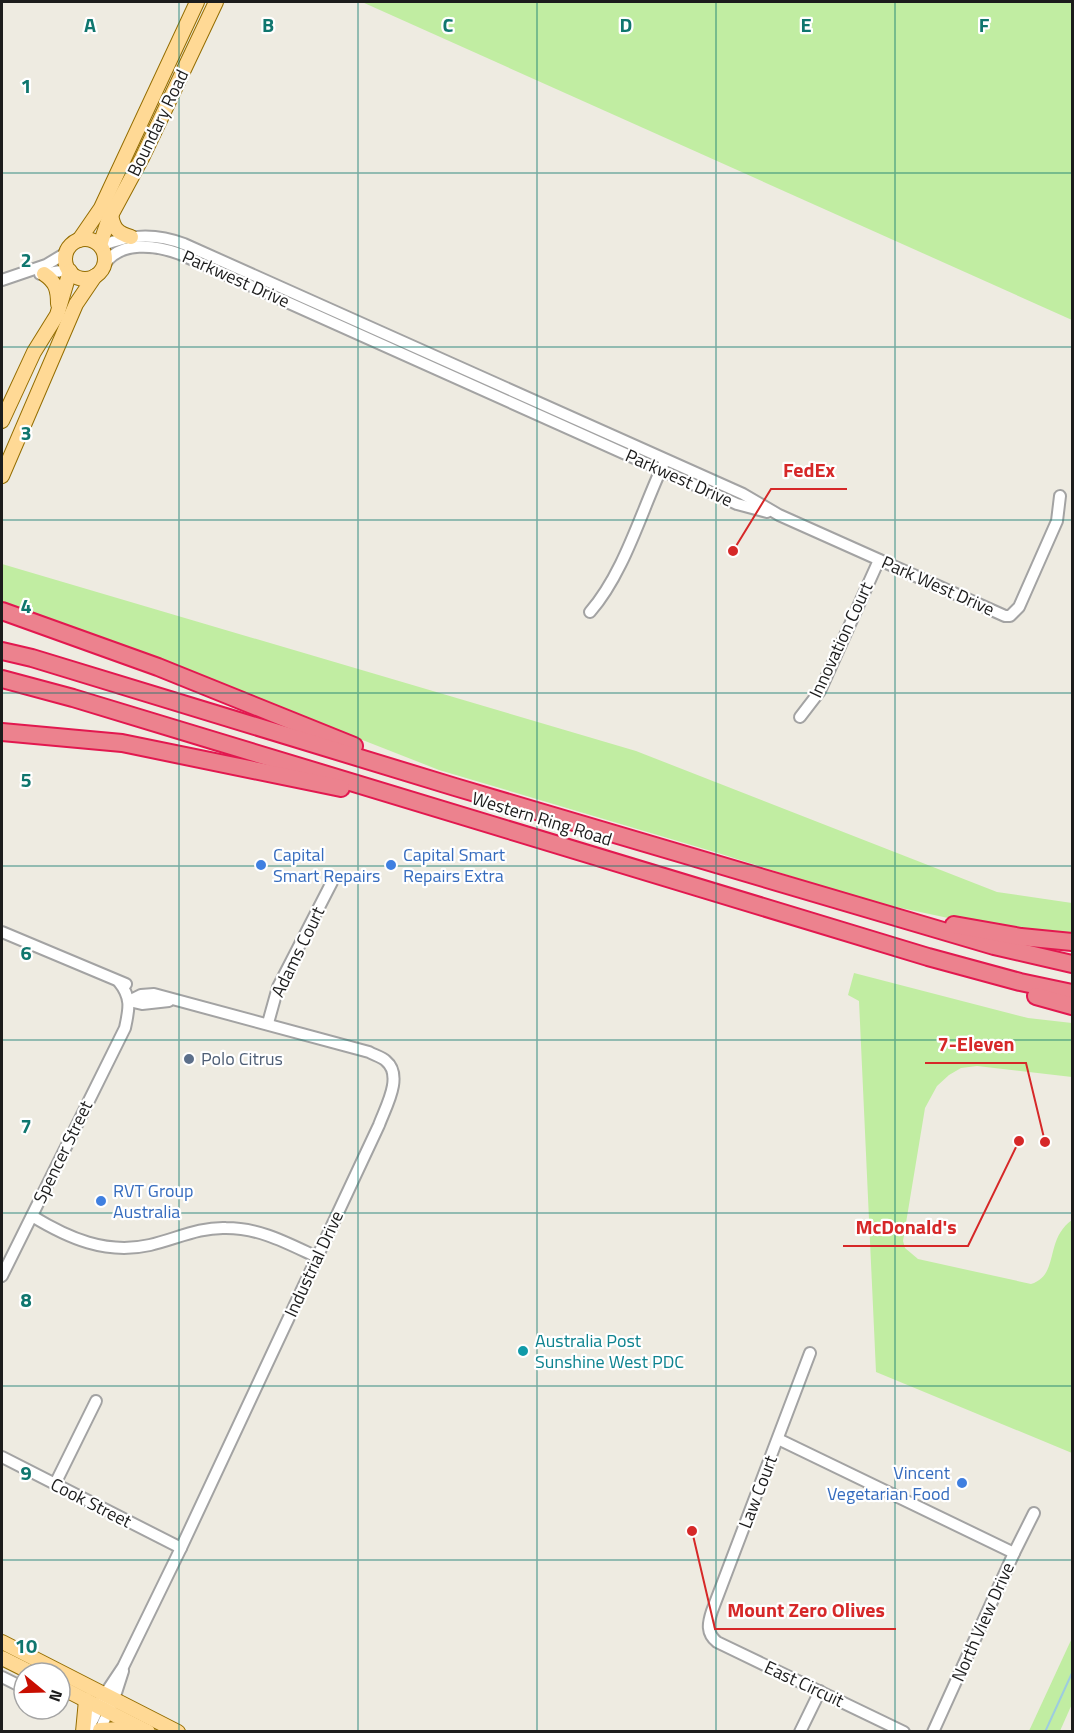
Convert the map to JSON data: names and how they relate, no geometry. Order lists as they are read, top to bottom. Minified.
{"streets":{"highway":["Western Ring Road"],"main road":["Boundary Road"],"street":["Parkwest Drive","Park West Drive","Innovation Court","Adams Court","Spencer Street","Industrial Drive","Law Court","Cook Street","North View Drive","East Circuit"]},"crossings":[["Boundary Road","Parkwest Drive"],["Parkwest Drive","Park West Drive"],["Park West Drive","Innovation Court"],["Adams Court","Industrial Drive"],["Spencer Street","Industrial Drive"],["Industrial Drive","Cook Street"],["Law Court","East Circuit"]],"places":["FedEx","Capital Smart Repairs","Capital Smart Repairs Extra","Polo Citrus","McDonald's","7-Eleven","RVT Group Australia","Australia Post Sunshine West PDC","Vincent Vegetarian Food","Mount Zero Olives"],"north":"right","grid":{"columns":["A","B","C","D","E","F"],"rows":["1","2","3","4","5","6","7","8","9","10"]}}
